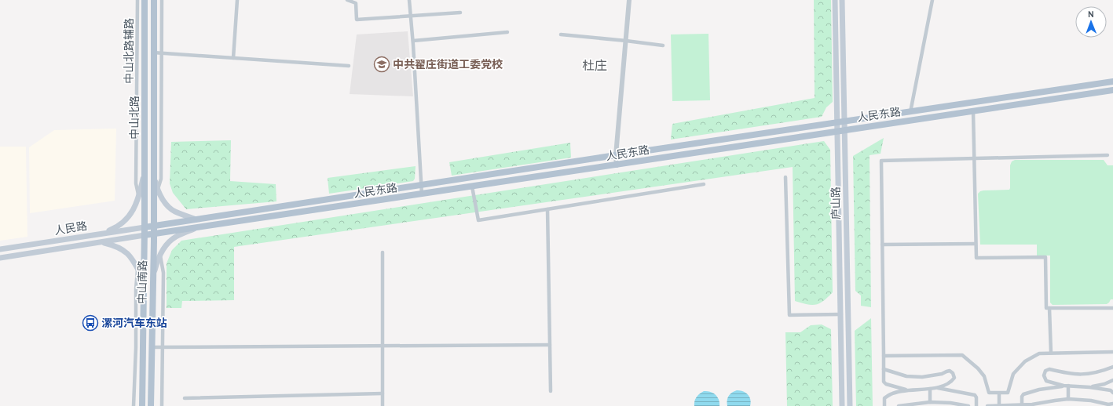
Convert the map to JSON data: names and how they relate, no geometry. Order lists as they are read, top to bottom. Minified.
{"streets":{"main road":["人民东路","中山北路","庐山路","人民路","中山南路"],"street":["中山北路辅路"]},"crossings":[["人民东路","中山北路"],["人民东路","庐山路"],["人民东路","人民路"],["人民东路","中山南路"],["中山北路","人民路"],["中山北路","中山南路"],["人民路","中山南路"]],"districts":["杜庄"],"places":{"school or university":["中共翟庄街道工委党校"],"bus stop":["漯河汽车东站"]},"north":"top"}
